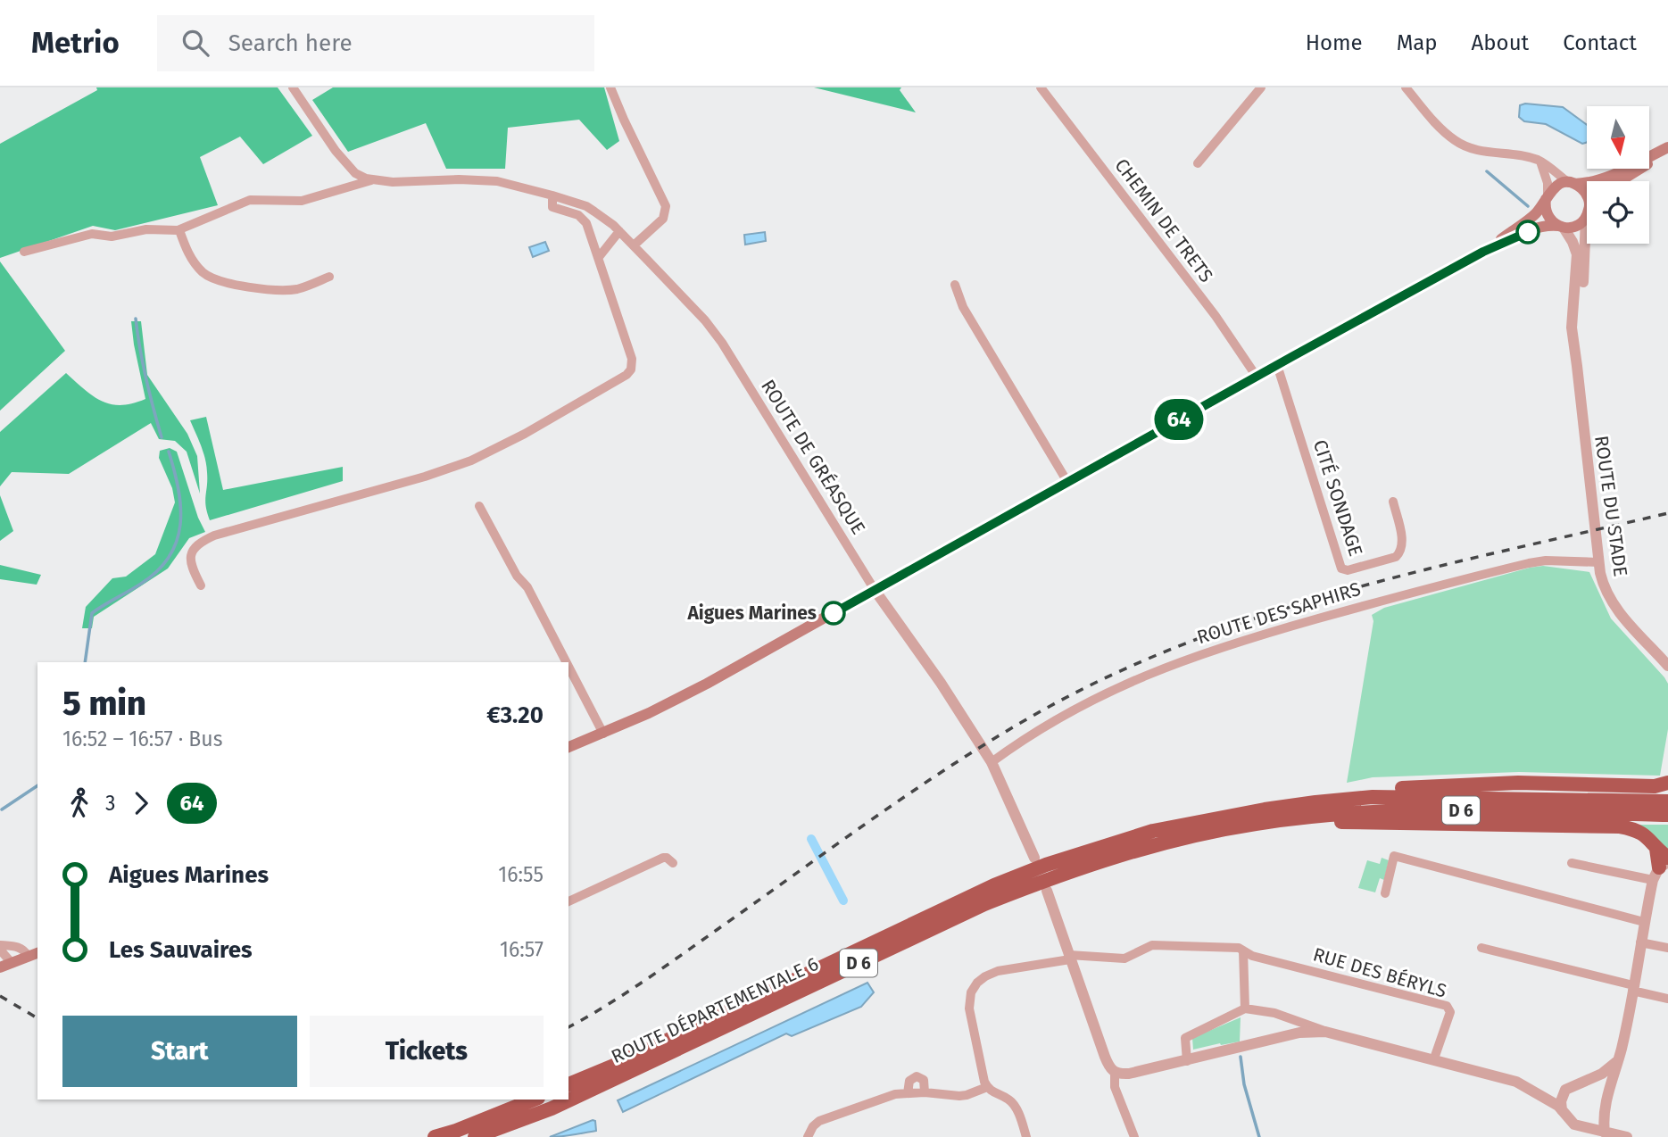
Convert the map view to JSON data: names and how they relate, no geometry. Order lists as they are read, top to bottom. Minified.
{"streets":{"highway":["D 6","ROUTE DÉPARTEMENTALE 6"],"street":["CHEMIN DE TRETS","ROUTE DE GRÉASQUE","CITÉ SONDAGE","ROUTE DU STADE","ROUTE DES SAPHIRS","RUE DES BÉRYLS"]},"crossings":[["ROUTE DU STADE","ROUTE DES SAPHIRS"],["D 6","ROUTE DÉPARTEMENTALE 6"]],"places":["Aigues Marines"],"lines":["bus line 64"],"north":"bottom","page":{"header":"Metrio","search":"Search here","nav":["Home","Map","About","Contact"],"on_map":"64","heading":["5 min","16:52 – 16:57 · Bus","€3.20"],"legs":["3","64"],"list":[{"name":"Aigues Marines","value":"16:55"},{"name":"Les Sauvaires","value":"16:57"}],"buttons":["Start","Tickets"]}}
